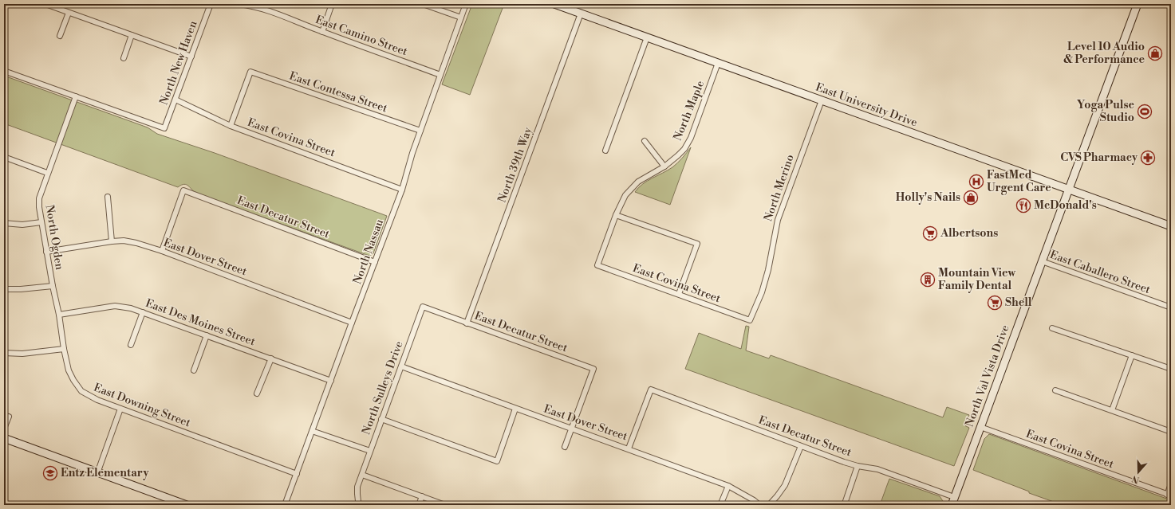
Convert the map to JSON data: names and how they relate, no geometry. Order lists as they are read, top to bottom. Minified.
{"streets":{"main road":["East University Drive","North Val Vista Drive"],"street":["East Camino Street","North New Haven","East Contessa Street","North Maple","East Covina Street","North 39th Way","North Merino","East Decatur Street","North Ogden","North Nassau","East Dover Street","East Caballero Street","East Des Moines Street","North Sulleys Drive","East Downing Street"]},"crossings":[["East Camino Street","North Nassau"],["North New Haven","East Covina Street"],["North New Haven","North Ogden"],["East Contessa Street","East Covina Street"],["East Contessa Street","North Nassau"],["East University Drive","North Maple"],["East University Drive","North 39th Way"],["East University Drive","North Merino"],["East University Drive","North Val Vista Drive"],["North Maple","East Covina Street"],["East Covina Street","North Merino"],["East Covina Street","North Nassau"],["East Covina Street","North Val Vista Drive"],["North 39th Way","East Decatur Street"],["East Decatur Street","North Nassau"],["East Decatur Street","East Dover Street"],["East Decatur Street","North Val Vista Drive"],["East Decatur Street","North Sulleys Drive"],["North Ogden","East Dover Street"],["North Ogden","East Des Moines Street"],["North Ogden","East Downing Street"],["North Nassau","East Dover Street"],["North Nassau","East Des Moines Street"],["North Nassau","East Downing Street"],["East Dover Street","North Sulleys Drive"],["East Caballero Street","North Val Vista Drive"]],"places":{"shop":["Level 10 Audio & Performance","Holly's Nails"],"sports":["Yoga Pulse Studio"],"pharmacy":["CVS Pharmacy"],"hospital":["FastMed Urgent Care"],"restaurant":["McDonald's"],"supermarket":["Albertsons","Shell"],"building":["Mountain View Family Dental"],"school or university":["Entz Elementary"]},"north":"bottom"}
